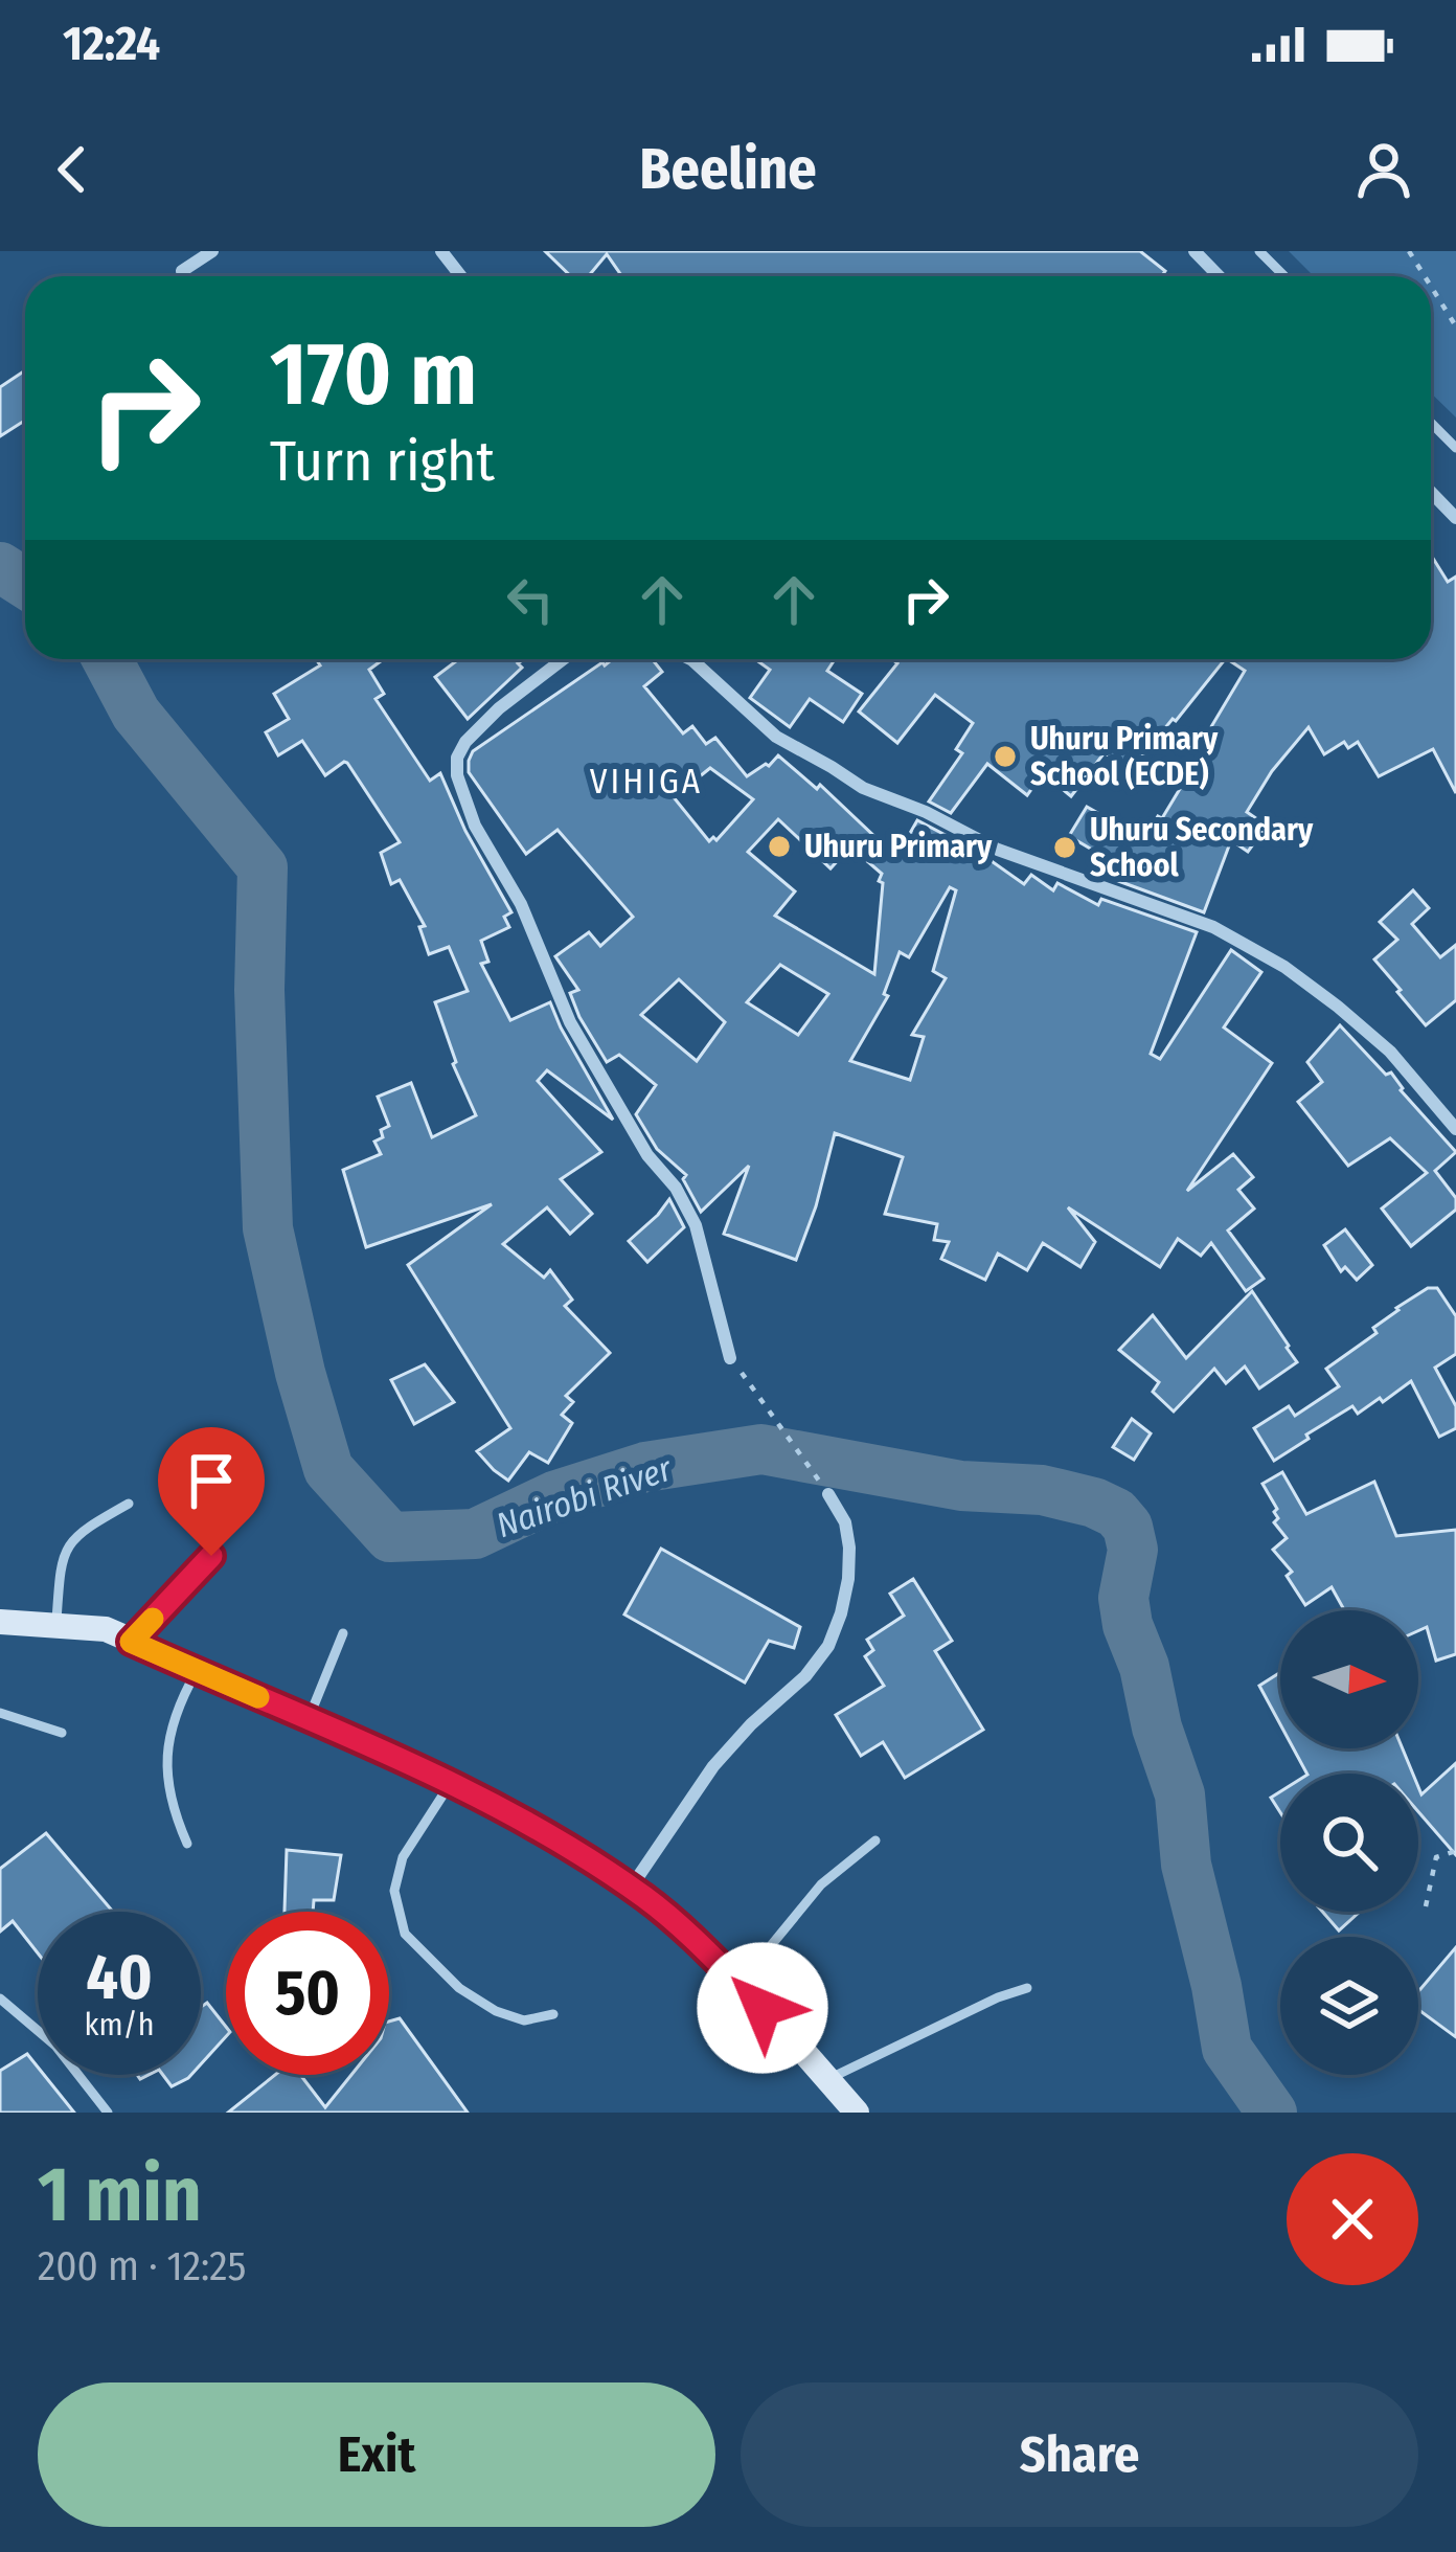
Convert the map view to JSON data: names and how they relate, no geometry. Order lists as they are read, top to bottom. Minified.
{"districts":["VIHIGA"],"water":["Nairobi River"],"places":["Uhuru Primary School (ECDE)","Uhuru Primary","Uhuru Secondary School"],"north":"right","page":{"status":"12:24","header":"Beeline","turn":["170 m","Turn right"],"speed":"40 km/h","limit":"50","heading":["1 min","200 m · 12:25"],"buttons":["Exit","Share"]}}
